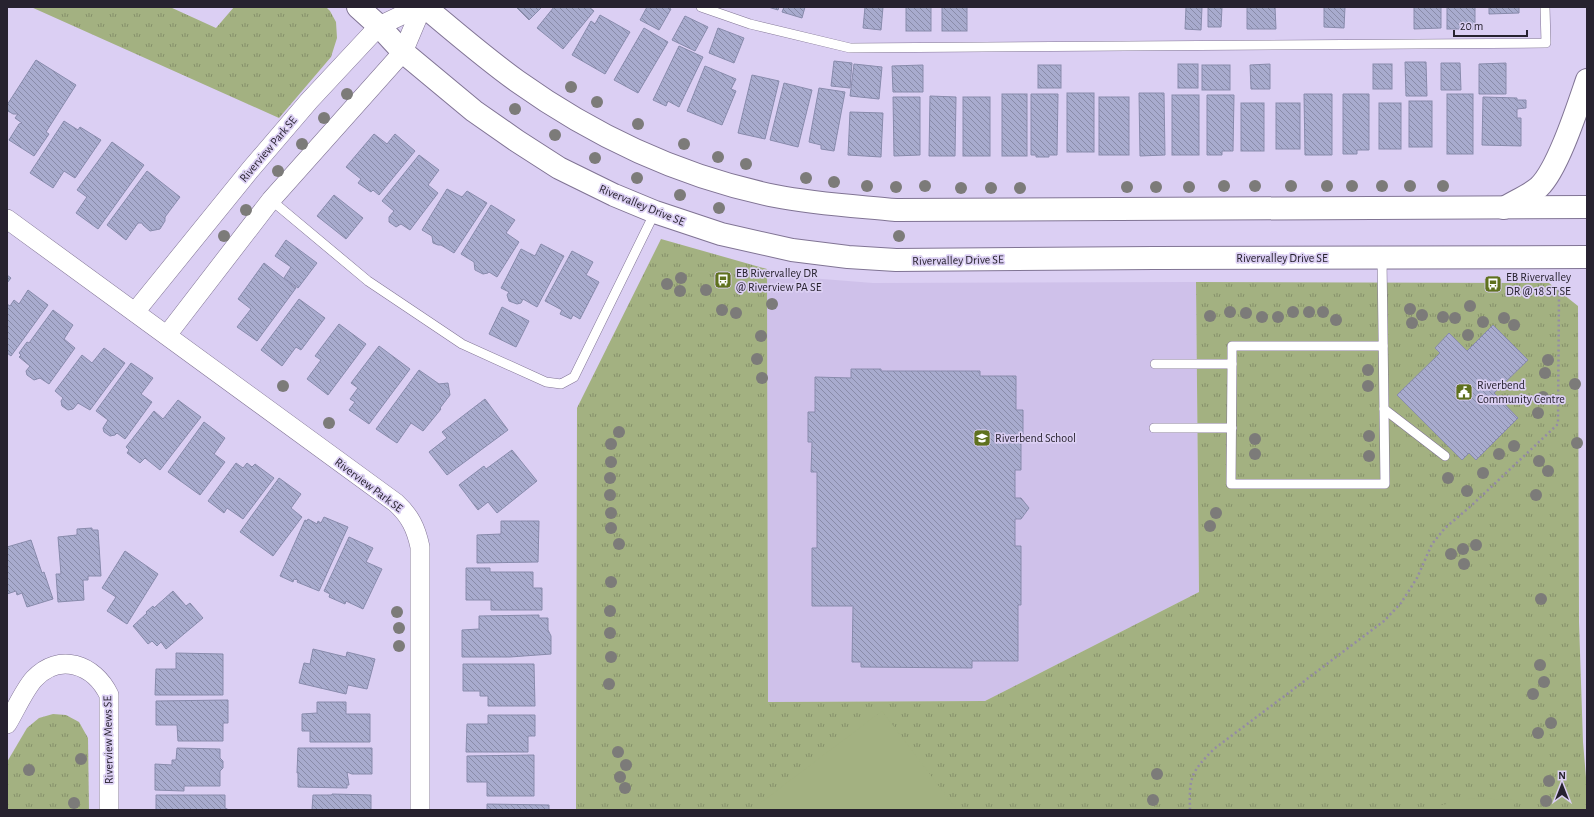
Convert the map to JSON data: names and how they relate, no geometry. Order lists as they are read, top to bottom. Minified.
{"streets":{"street":["Riverview Park SE","Rivervalley Drive SE","Riverview Mews SE"]},"crossings":[["Riverview Park SE","Rivervalley Drive SE"]],"places":{"bus stop":["EB Rivervalley DR @ Riverview PA SE","EB Rivervalley DR @ 18 ST SE"],"public building":["Riverbend Community Centre"],"school or university":["Riverbend School"]},"scale_bar":"20 m","north":"top"}
